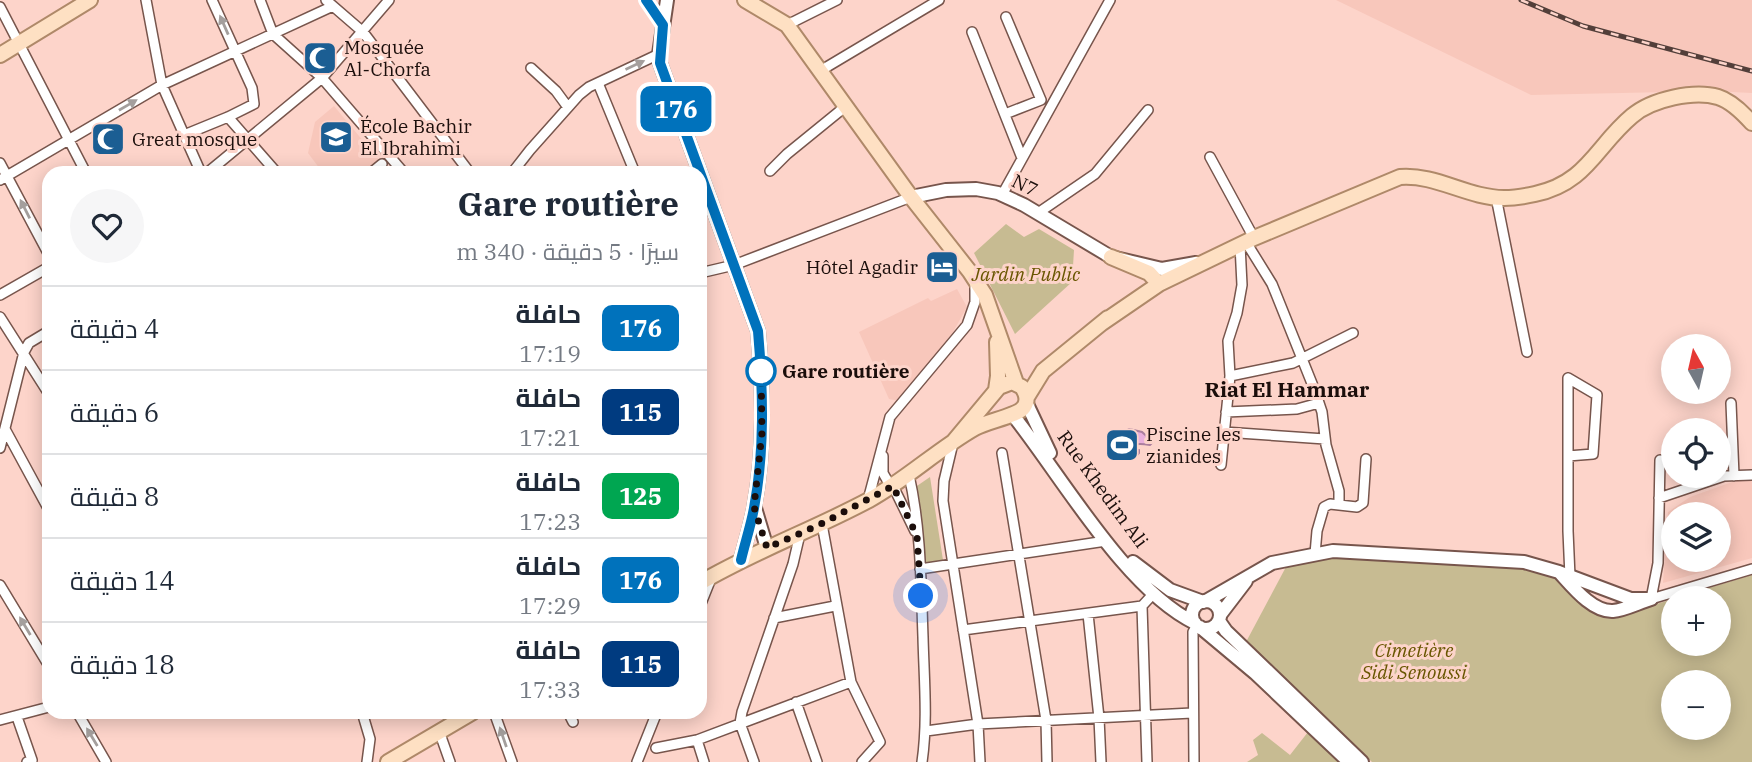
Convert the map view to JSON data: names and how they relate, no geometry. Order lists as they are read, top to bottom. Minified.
{"streets":{"main road":["N7","Rue Khedim Ali"]},"districts":["Riat El Hammar"],"parks":["Jardin Public","Cimetière Sidi Senoussi"],"places":{"mosque":["Mosquée Al-Chorfa","Great mosque"],"school or university":["École Bachir El Ibrahimi"],"hotel":["Hôtel Agadir"],"other":["Gare routière"],"sports":["Piscine les zianides"]},"lines":["bus line 176"],"north":"top","page":{"on_map":"176","heading":["Gare routière","سيرًا · 5 دقيقة · 340 m"],"list":[{"mark":"176","name":"حافلة","note":"17:19","value":"4 دقيقة"},{"mark":"115","name":"حافلة","note":"17:21","value":"6 دقيقة"},{"mark":"125","name":"حافلة","note":"17:23","value":"8 دقيقة"},{"mark":"176","name":"حافلة","note":"17:29","value":"14 دقيقة"},{"mark":"115","name":"حافلة","note":"17:33","value":"18 دقيقة"}],"map_buttons":["+","−"]}}
